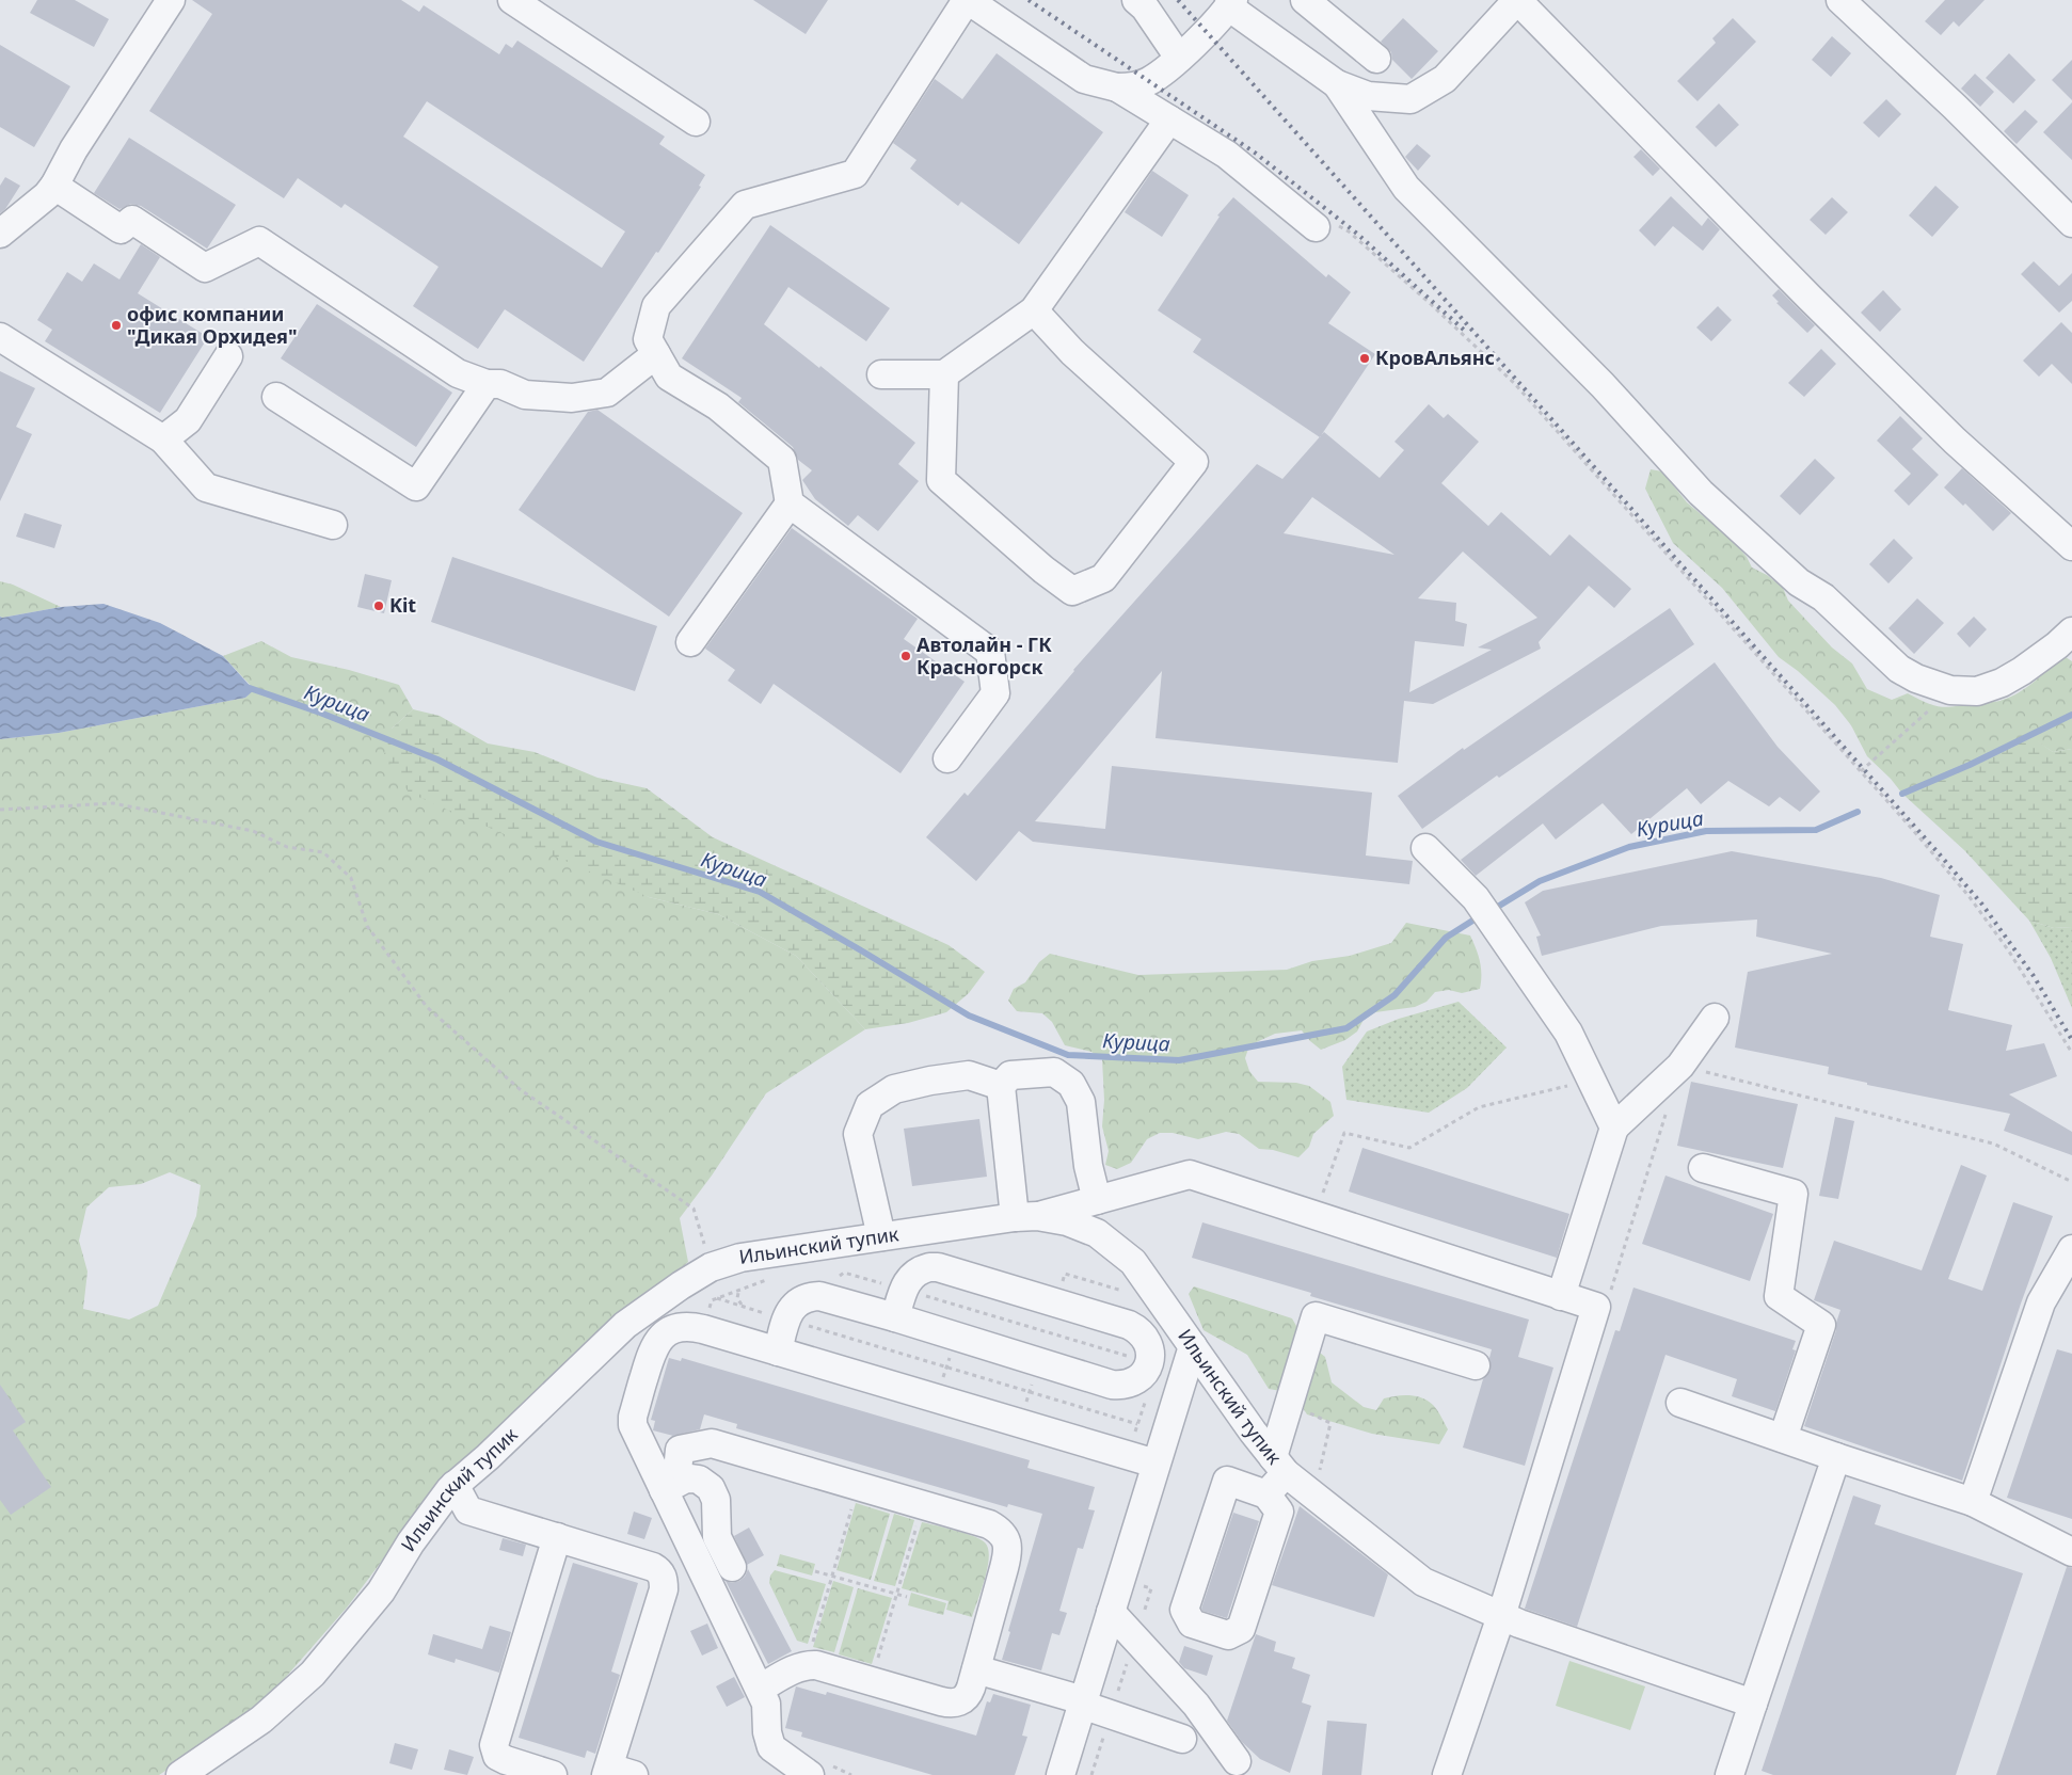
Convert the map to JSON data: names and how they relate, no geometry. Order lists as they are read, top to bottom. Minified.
{"streets":{"street":["Ильинский тупик"]},"water":["Курица"],"places":["офис компании \"Дикая Орхидея\"","КровАльянс","Kit","Автолайн - ГК Красногорск"]}
